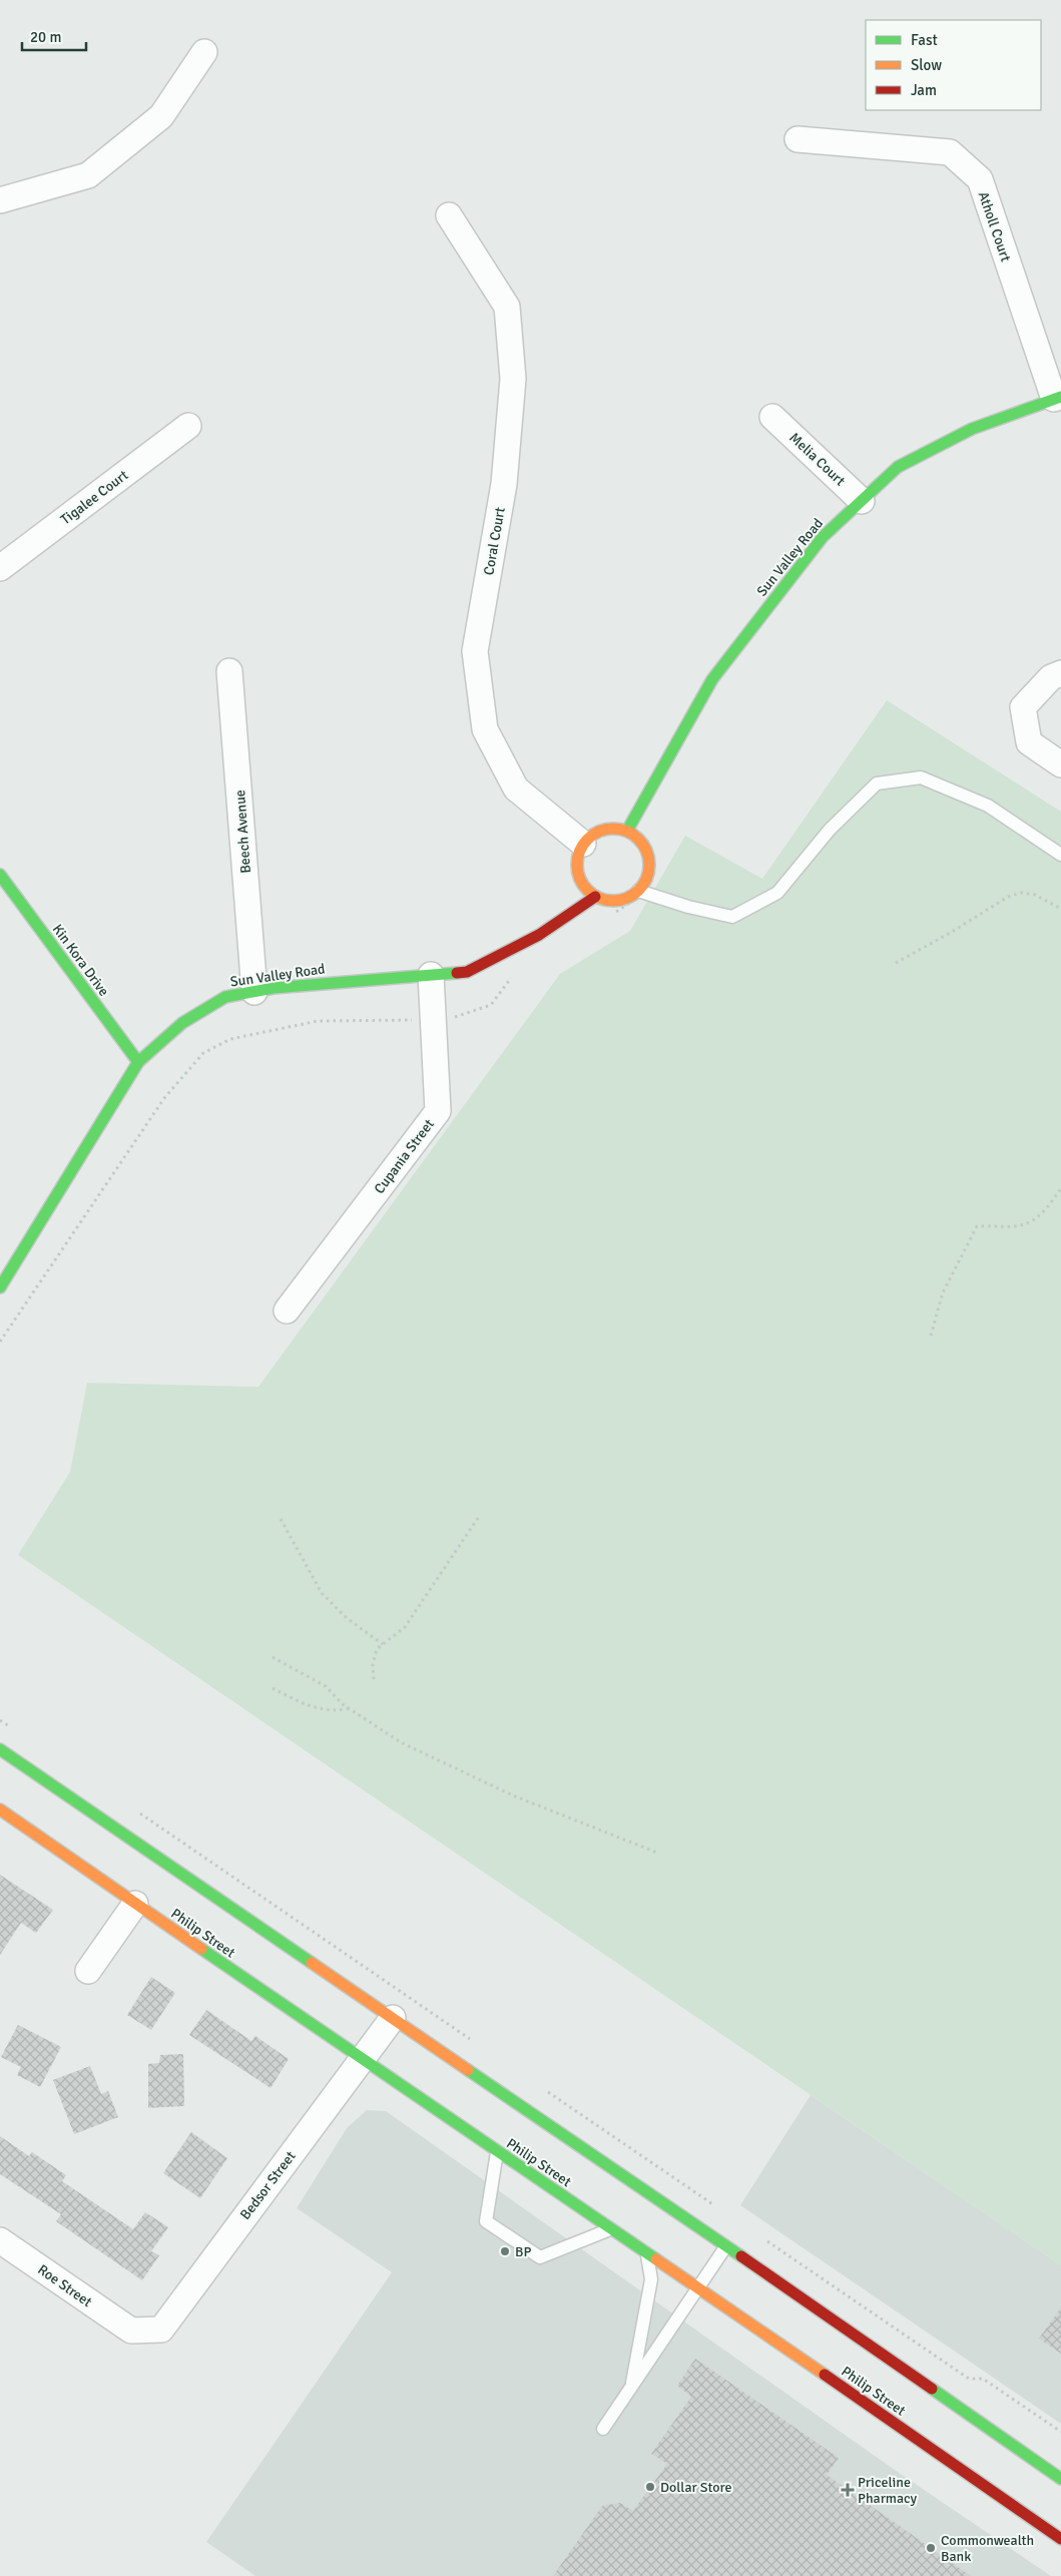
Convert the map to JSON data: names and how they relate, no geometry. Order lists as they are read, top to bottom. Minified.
{"streets":{"main road":["Sun Valley Road","Kin Kora Drive","Philip Street"],"street":["Atholl Court","Melia Court","Tigalee Court","Coral Court","Beech Avenue","Cupania Street","Bedsor Street","Roe Street"]},"crossings":[["Atholl Court","Sun Valley Road"],["Melia Court","Sun Valley Road"],["Coral Court","Sun Valley Road"],["Sun Valley Road","Beech Avenue"],["Sun Valley Road","Kin Kora Drive"],["Sun Valley Road","Cupania Street"],["Philip Street","Bedsor Street"],["Bedsor Street","Roe Street"]],"places":{"other":["BP","Dollar Store","Commonwealth Bank"],"health":["Priceline Pharmacy"]},"legend":["Fast","Slow","Jam"],"scale_bar":"20 m"}
